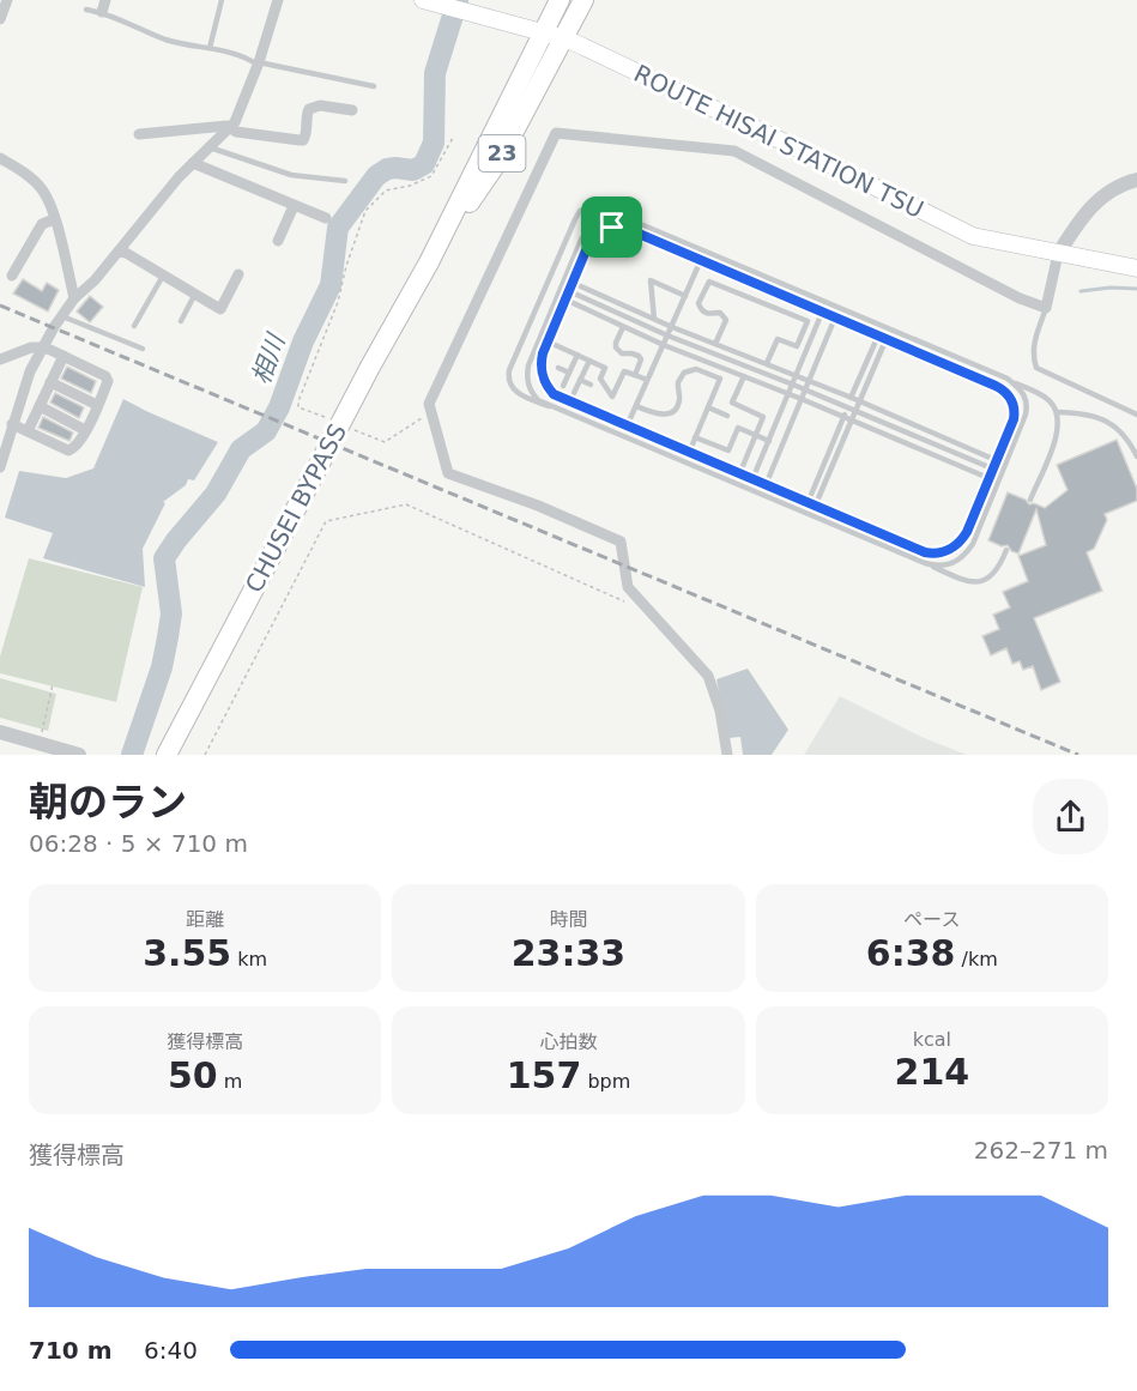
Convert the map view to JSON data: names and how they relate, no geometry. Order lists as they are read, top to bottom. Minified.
{"streets":{"highway":["23","CHUSEI BYPASS"],"main road":["ROUTE HISAI STATION TSU"]},"crossings":[["ROUTE HISAI STATION TSU","CHUSEI BYPASS"]],"water":["相川"],"page":{"heading":["朝のラン","06:28 · 5 × 710 m"],"stats":[["距離","3.55 km"],["時間","23:33"],["ペース","6:38 /km"],["獲得標高","50 m"],["心拍数","157 bpm"],["kcal","214"]],"chart":["獲得標高","262–271 m"],"list":[{"name":"710 m","note":"6:40"}]}}
